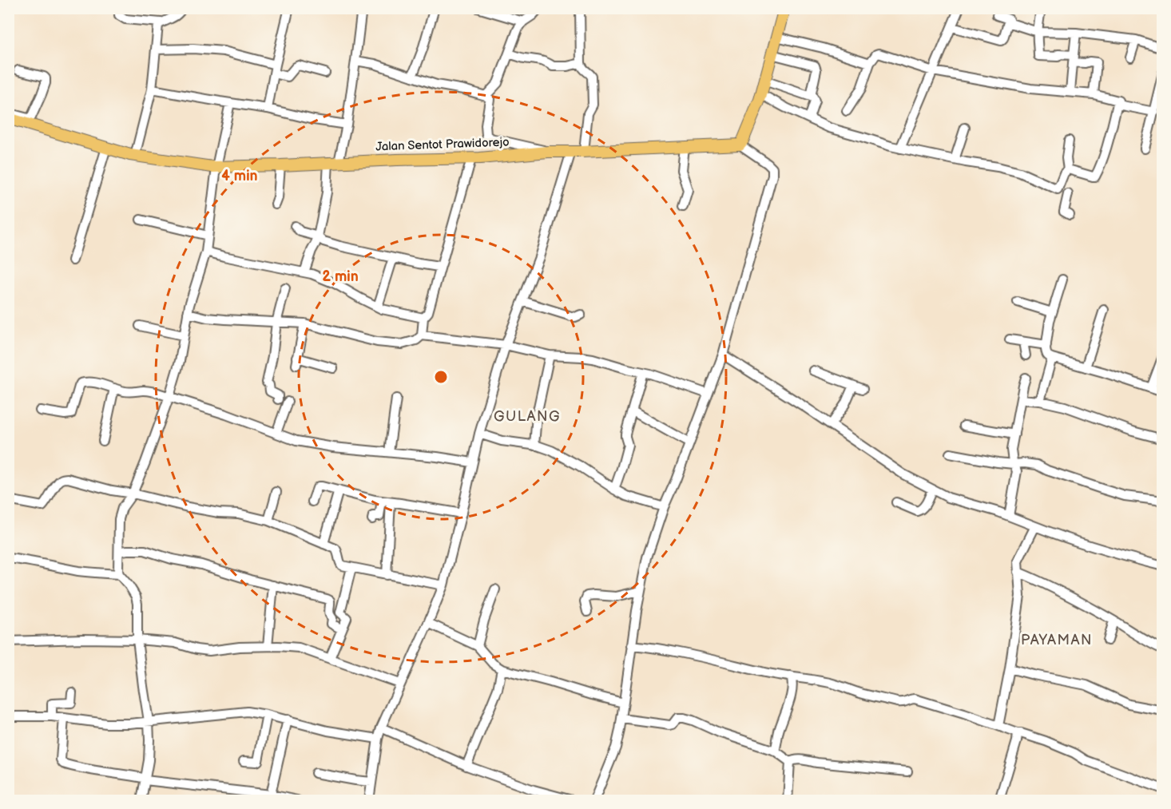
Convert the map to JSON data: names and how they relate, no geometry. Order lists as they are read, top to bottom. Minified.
{"streets":{"main road":["Jalan Sentot Prawidorejo"]},"districts":["GULANG","PAYAMAN"],"rings":["4 min","2 min"]}
